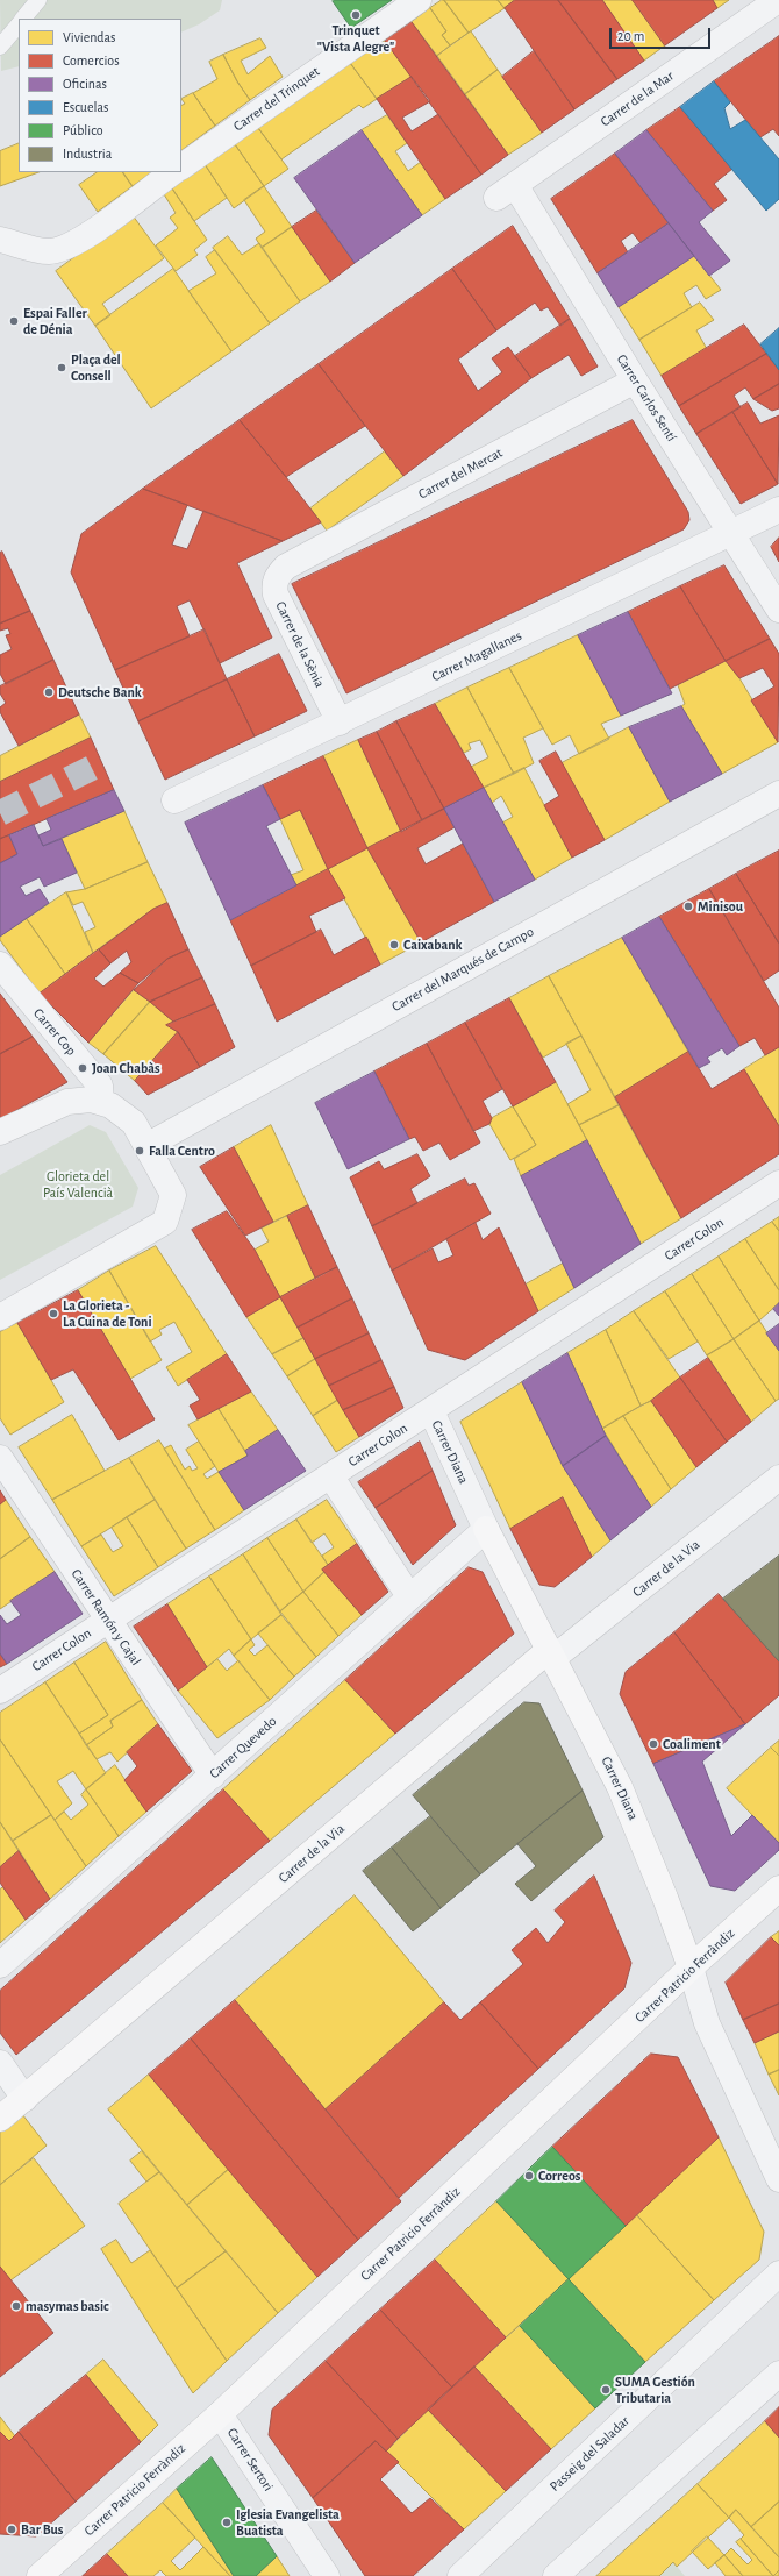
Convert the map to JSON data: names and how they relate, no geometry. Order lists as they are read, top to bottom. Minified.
{"streets":{"main road":["Carrer Diana","Carrer de la Via","Carrer Patricio Ferràndiz"],"street":["Carrer del Trinquet","Carrer de la Mar","Carrer Carlos Sentí","Carrer del Mercat","Carrer de la Sènia","Carrer Magallanes","Carrer del Marqués de Campo","Carrer Cop","Carrer Colon","Carrer Ramón y Cajal","Carrer Quevedo","Passeig del Saladar","Carrer Sertori"]},"crossings":[["Carrer de la Mar","Carrer Carlos Sentí"],["Carrer Carlos Sentí","Carrer del Mercat"],["Carrer Carlos Sentí","Carrer Magallanes"],["Carrer del Mercat","Carrer de la Sènia"],["Carrer de la Sènia","Carrer Magallanes"],["Carrer Colon","Carrer Diana"],["Carrer Colon","Carrer Ramón y Cajal"],["Carrer Diana","Carrer de la Via"],["Carrer Diana","Carrer Quevedo"],["Carrer Diana","Carrer Patricio Ferràndiz"],["Carrer Ramón y Cajal","Carrer Quevedo"],["Carrer Patricio Ferràndiz","Carrer Sertori"]],"parks":["Glorieta del País Valencià"],"places":["Trinquet \"Vista Alegre\"","Espai Faller de Dénia","Plaça del Consell","Deutsche Bank","Minisou","Caixabank","Joan Chabàs","Falla Centro","La Glorieta - La Cuina de Toni","Coaliment","Correos","masymas basic","SUMA Gestión Tributaria","Iglesia Evangelista Buatista","Bar Bus"],"legend":["Viviendas","Comercios","Oficinas","Escuelas","Público","Industria"],"scale_bar":"20 m"}
